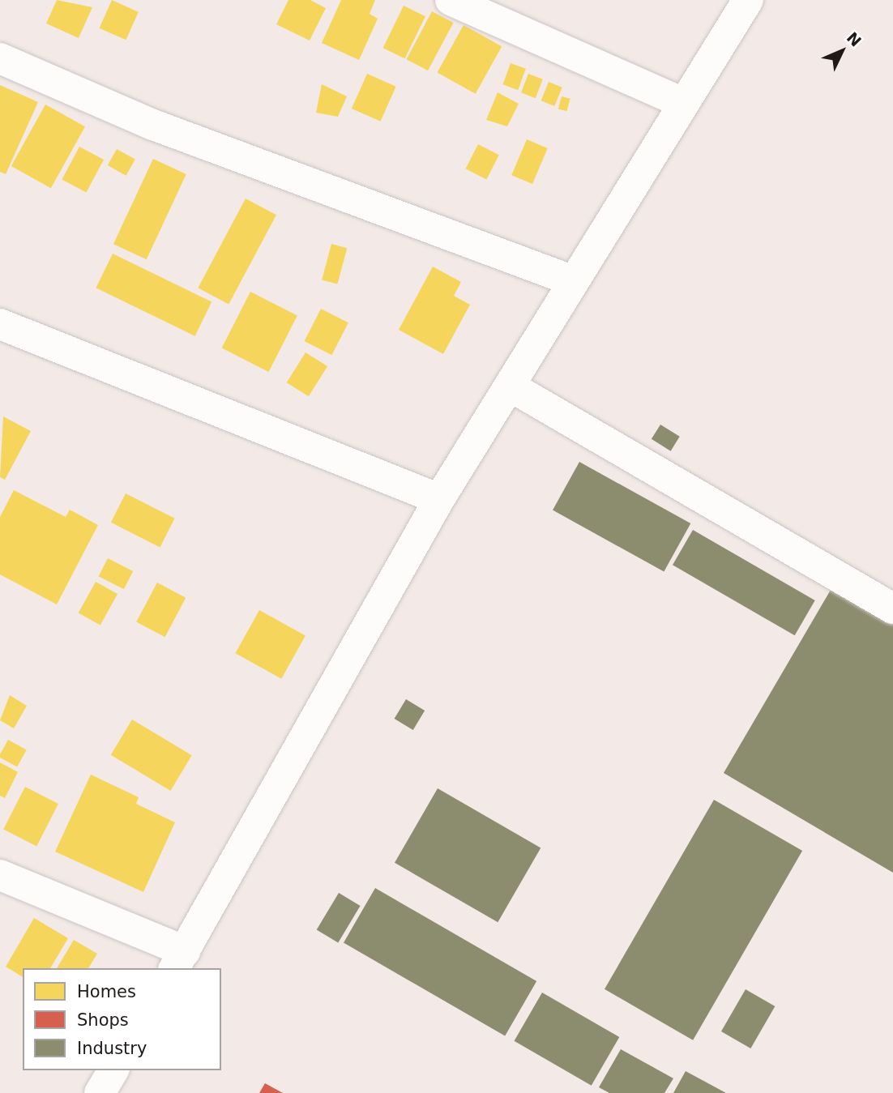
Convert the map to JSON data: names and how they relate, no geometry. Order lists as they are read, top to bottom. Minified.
{"legend":["Homes","Shops","Industry"],"north":"top right"}
